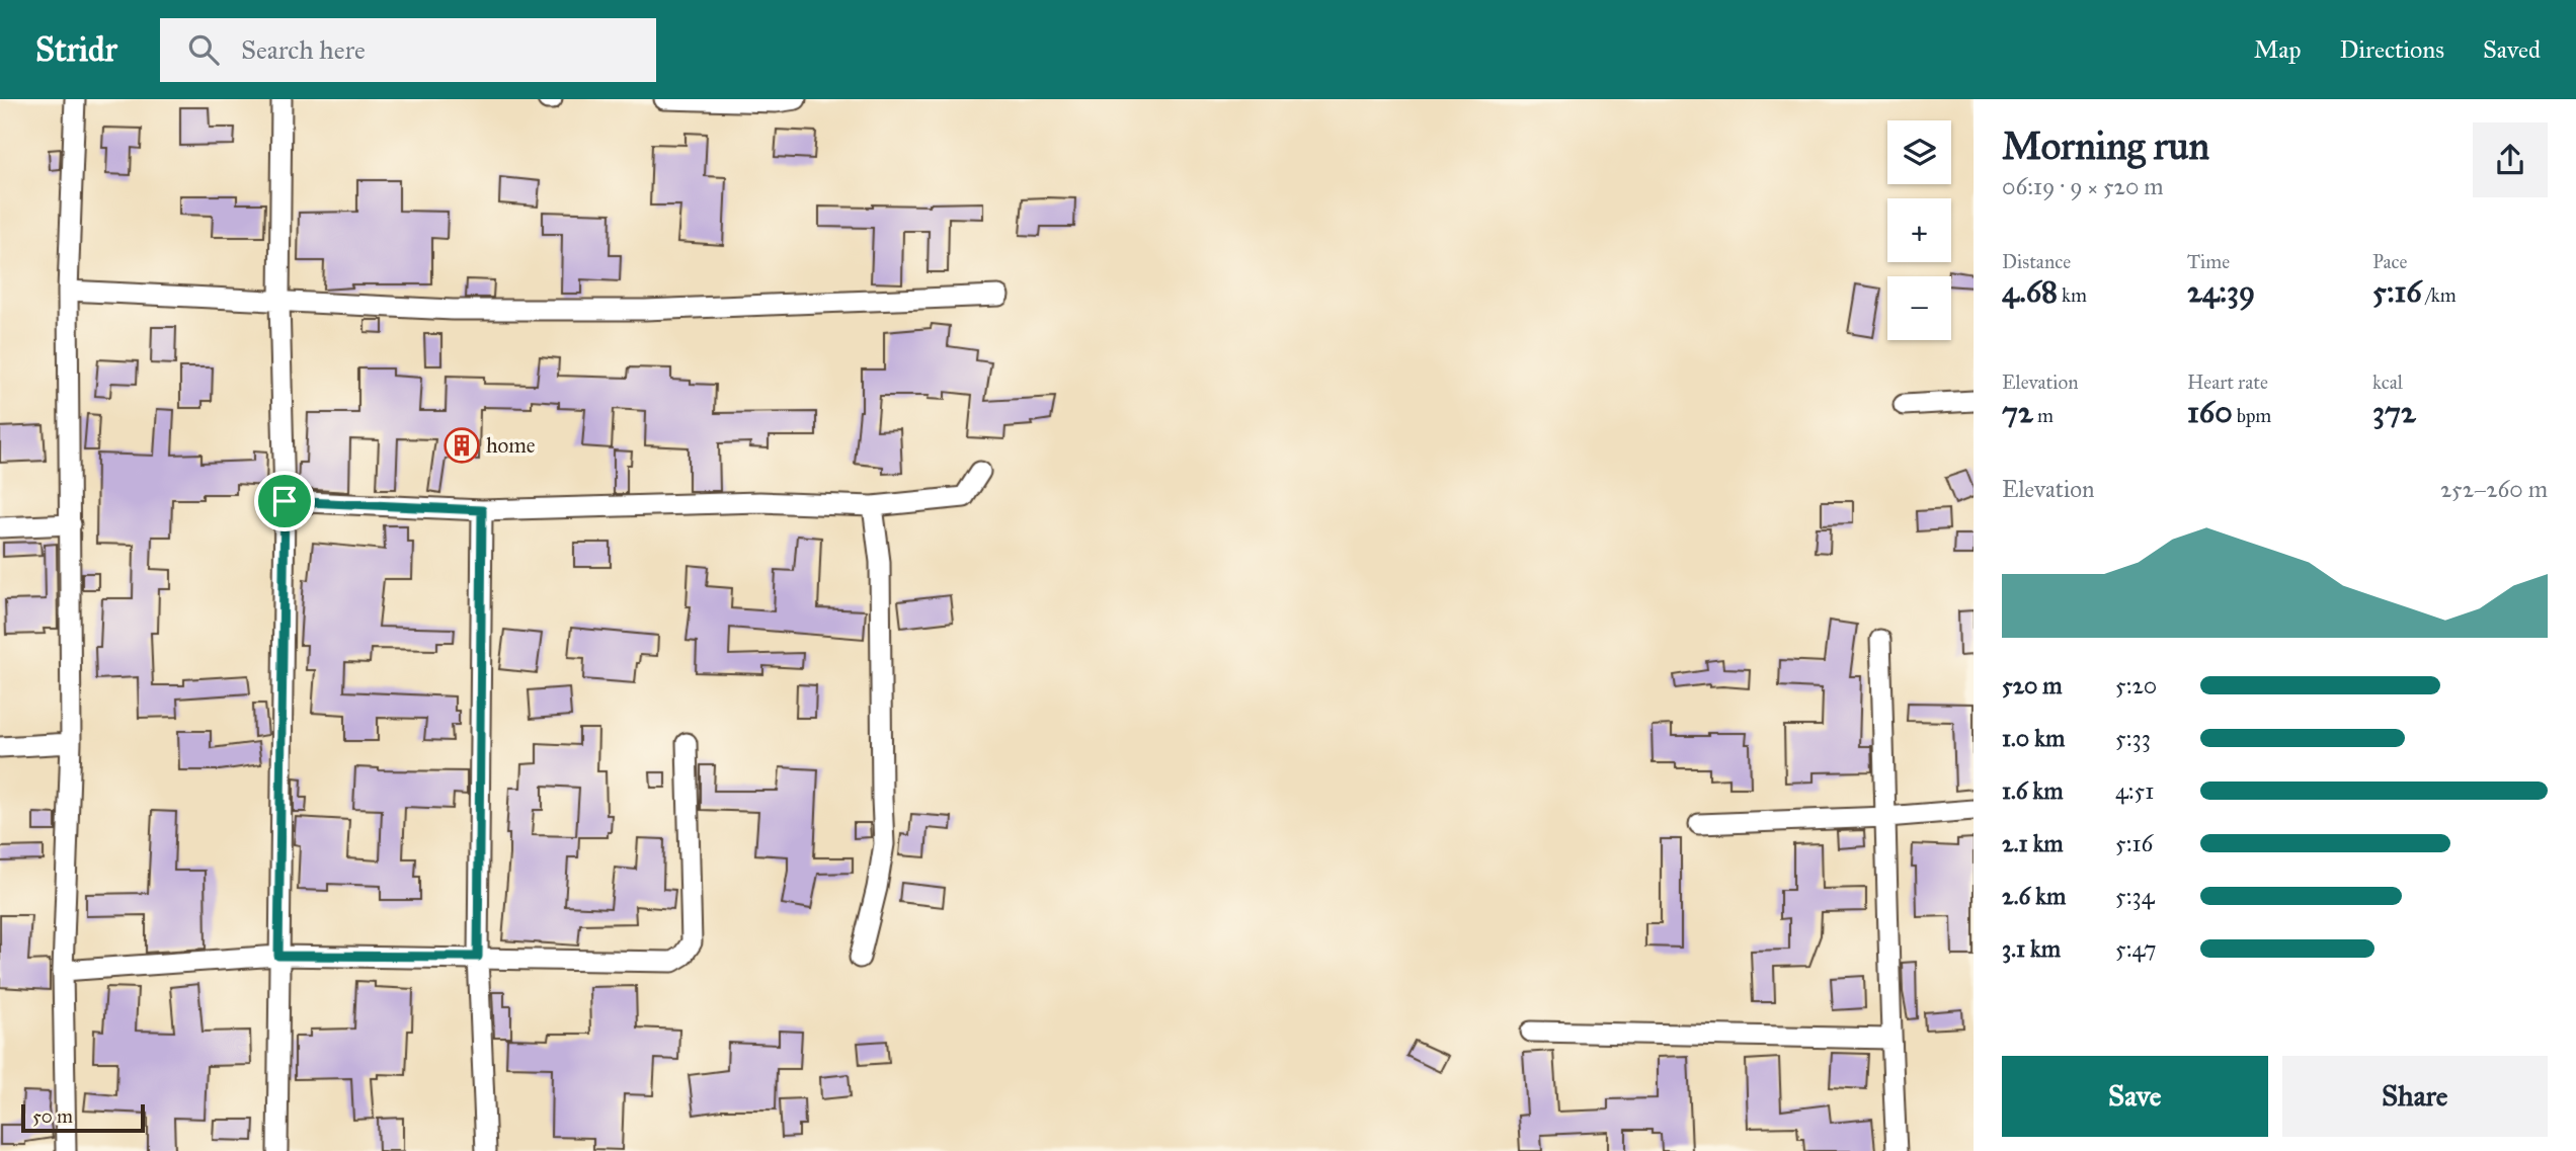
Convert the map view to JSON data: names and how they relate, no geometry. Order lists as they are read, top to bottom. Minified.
{"places":{"building":["home"]},"scale_bar":"50 m","page":{"header":"Stridr","search":"Search here","nav":["Map","Directions","Saved"],"heading":["Morning run","06:19 · 9 × 520 m"],"map_buttons":["+","−"],"stats":[["Distance","4.68 km"],["Time","24:39"],["Pace","5:16 /km"],["Elevation","72 m"],["Heart rate","160 bpm"],["kcal","372"]],"chart":["Elevation","252–260 m"],"list":[{"name":"520 m","note":"5:20"},{"name":"1.0 km","note":"5:33"},{"name":"1.6 km","note":"4:51"},{"name":"2.1 km","note":"5:16"},{"name":"2.6 km","note":"5:34"},{"name":"3.1 km","note":"5:47"}],"buttons":["Save","Share"],"scale":"50 m"}}
